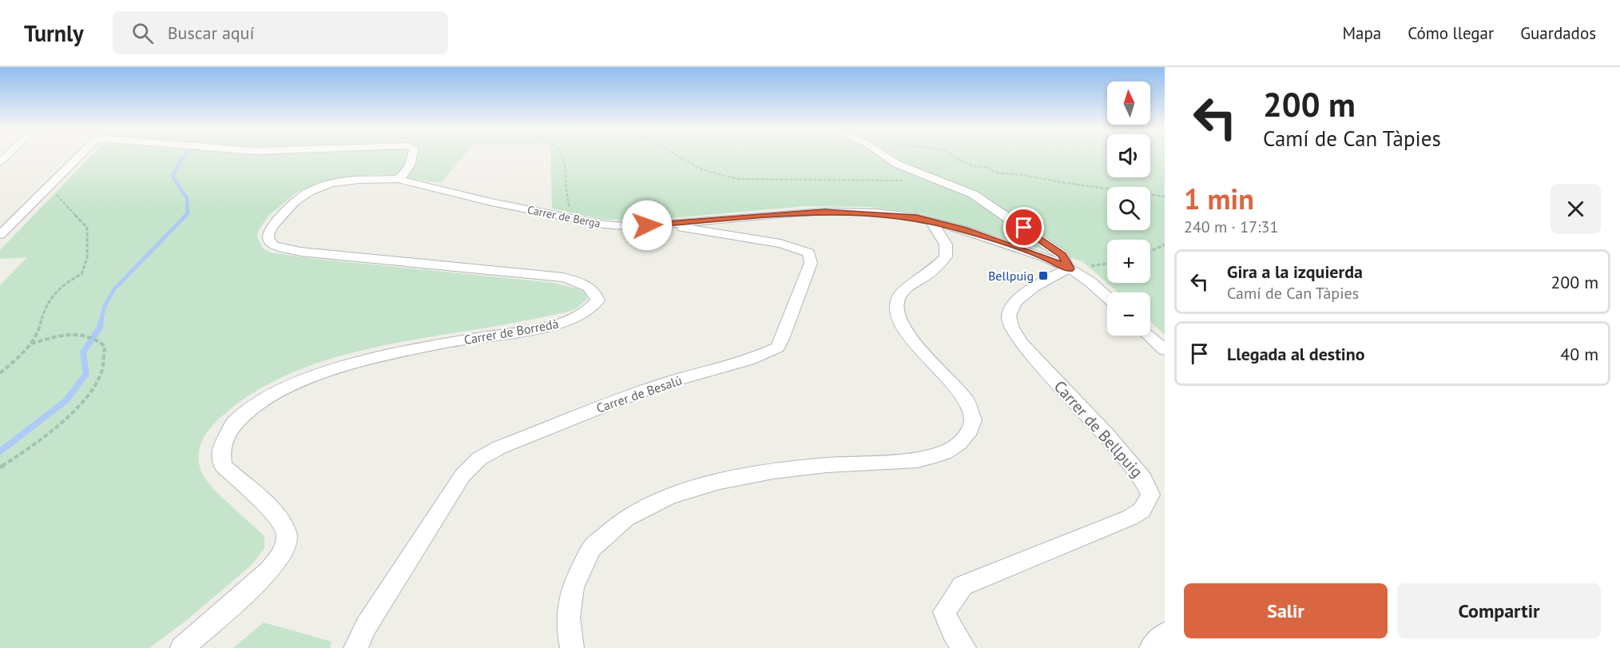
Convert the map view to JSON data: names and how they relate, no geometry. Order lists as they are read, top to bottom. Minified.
{"streets":{"street":["Carrer de Berga","Carrer de Borredà","Carrer de Besalú","Carrer de Bellpuig"]},"crossings":[["Carrer de Berga","Carrer de Borredà"],["Carrer de Berga","Carrer de Besalú"],["Carrer de Berga","Carrer de Bellpuig"]],"places":{"transit":["Bellpuig"]},"north":"top","page":{"header":"Turnly","search":"Buscar aquí","nav":["Mapa","Cómo llegar","Guardados"],"turn":["200 m","Camí de Can Tàpies"],"map_buttons":["+","−"],"heading":["1 min","240 m · 17:31"],"list":[{"name":"Gira a la izquierda","note":"Camí de Can Tàpies","value":"200 m"},{"name":"Llegada al destino","value":"40 m"}],"buttons":["Salir","Compartir"]}}
